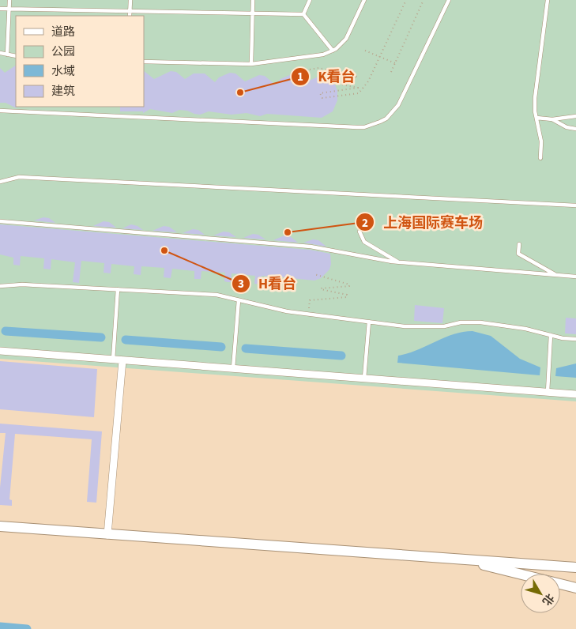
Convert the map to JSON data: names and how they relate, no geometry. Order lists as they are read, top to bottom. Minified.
{"places":["K看台","上海国际赛车场","H看台"],"legend":["道路","公园","水域","建筑"],"north":"bottom right"}
